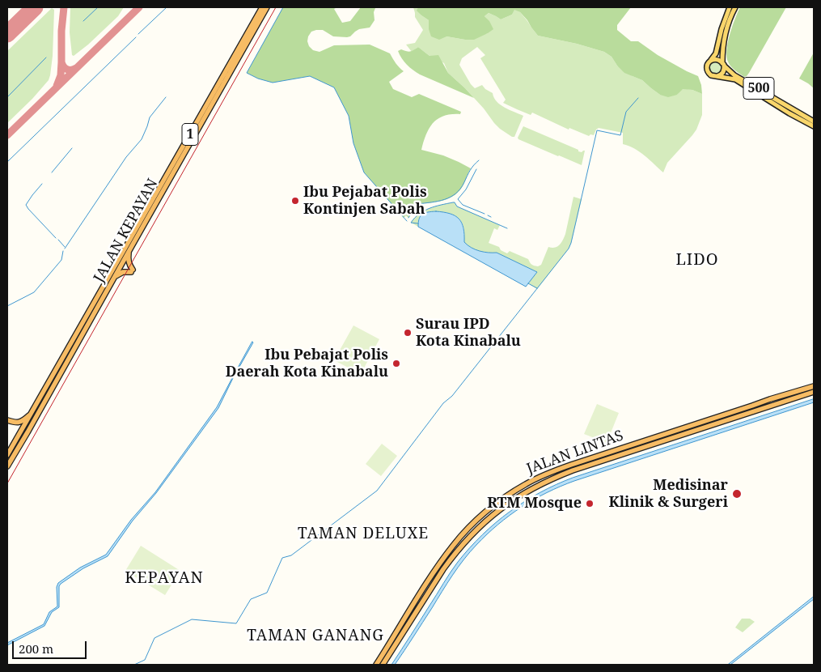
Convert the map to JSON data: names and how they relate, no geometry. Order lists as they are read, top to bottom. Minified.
{"streets":{"highway":["1","JALAN KEPAYAN","JALAN LINTAS"],"main road":["500"]},"districts":["LIDO","TAMAN DELUXE","KEPAYAN","TAMAN GANANG"],"places":["Ibu Pejabat Polis Kontinjen Sabah","Surau IPD Kota Kinabalu","Ibu Pebajat Polis Daerah Kota Kinabalu","Medisinar Klinik & Surgeri","RTM Mosque"],"scale_bar":"200 m"}
